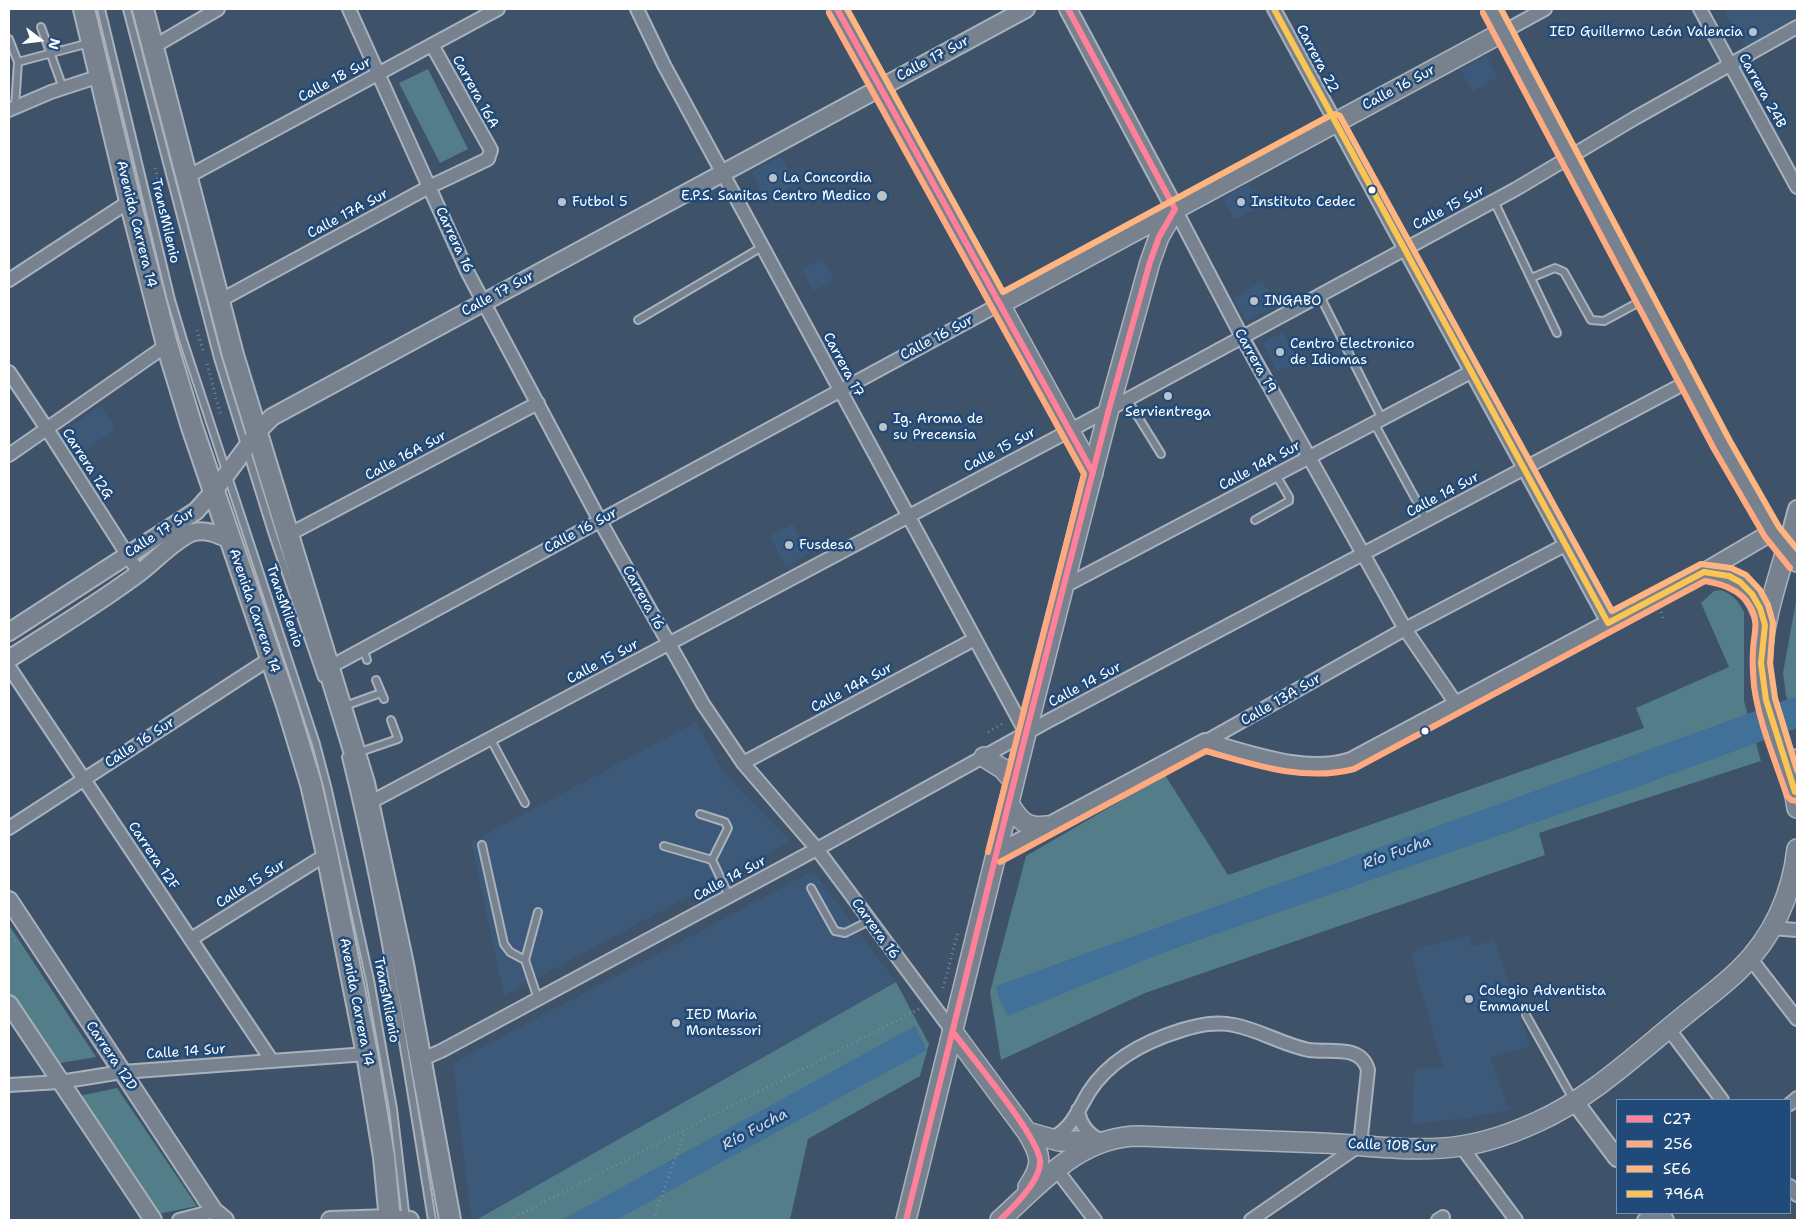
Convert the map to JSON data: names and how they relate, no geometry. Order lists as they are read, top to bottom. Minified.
{"streets":{"main road":["Calle 16 Sur","Avenida Carrera 14","Carrera 16","Calle 10B Sur"],"street":["Calle 17 Sur","Carrera 22","Calle 18 Sur","Carrera 24B","Carrera 16A","Calle 15 Sur","Calle 17A Sur","Carrera 19","Carrera 17","Calle 16A Sur","Carrera 12G","Calle 14A Sur","Calle 14 Sur","Calle 13A Sur","Carrera 12F","Carrera 12D"],"lane":["TransMilenio"]},"crossings":[["Calle 17 Sur","TransMilenio"],["Calle 17 Sur","Avenida Carrera 14"],["Calle 17 Sur","Carrera 16"],["Calle 17 Sur","Carrera 17"],["Calle 17 Sur","Carrera 12G"],["Carrera 22","Calle 16 Sur"],["Carrera 22","Calle 15 Sur"],["Carrera 22","Calle 14A Sur"],["Carrera 22","Calle 14 Sur"],["Carrera 22","Calle 13A Sur"],["Calle 18 Sur","Carrera 16A"],["Calle 18 Sur","Carrera 16"],["Calle 16 Sur","Avenida Carrera 14"],["Calle 16 Sur","Carrera 16"],["Calle 16 Sur","Carrera 19"],["Calle 16 Sur","Carrera 17"],["Calle 16 Sur","Carrera 12F"],["Carrera 24B","Calle 15 Sur"],["Carrera 16A","Calle 17A Sur"],["Calle 15 Sur","Avenida Carrera 14"],["Calle 15 Sur","Carrera 16"],["Calle 15 Sur","Carrera 19"],["Calle 15 Sur","Carrera 17"],["Calle 15 Sur","Carrera 12F"],["Calle 17A Sur","Carrera 16"],["TransMilenio","Avenida Carrera 14"],["Avenida Carrera 14","Calle 14 Sur"],["Carrera 16","Calle 16A Sur"],["Carrera 16","Calle 14A Sur"],["Carrera 16","Calle 14 Sur"],["Carrera 16","Calle 10B Sur"],["Carrera 19","Calle 14A Sur"],["Carrera 19","Calle 14 Sur"],["Carrera 19","Calle 13A Sur"],["Carrera 17","Calle 14A Sur"],["Carrera 17","Calle 14 Sur"],["Calle 14 Sur","Carrera 12F"],["Calle 14 Sur","Carrera 12D"]],"water":["Río Fucha"],"places":["IED Guillermo León Valencia","La Concordia","E.P.S. Sanitas Centro Medico","Futbol 5","Instituto Cedec","INGABO","Centro Electronico de Idiomas","Servientrega","Ig. Aroma de su Precensia","Fusdesa","Colegio Adventista Emmanuel","IED Maria Montessori"],"lines":["transit line C27","transit line SE6","transit line 796A","transit line 256"],"legend":["C27","256","SE6","796A"],"north":"right"}
